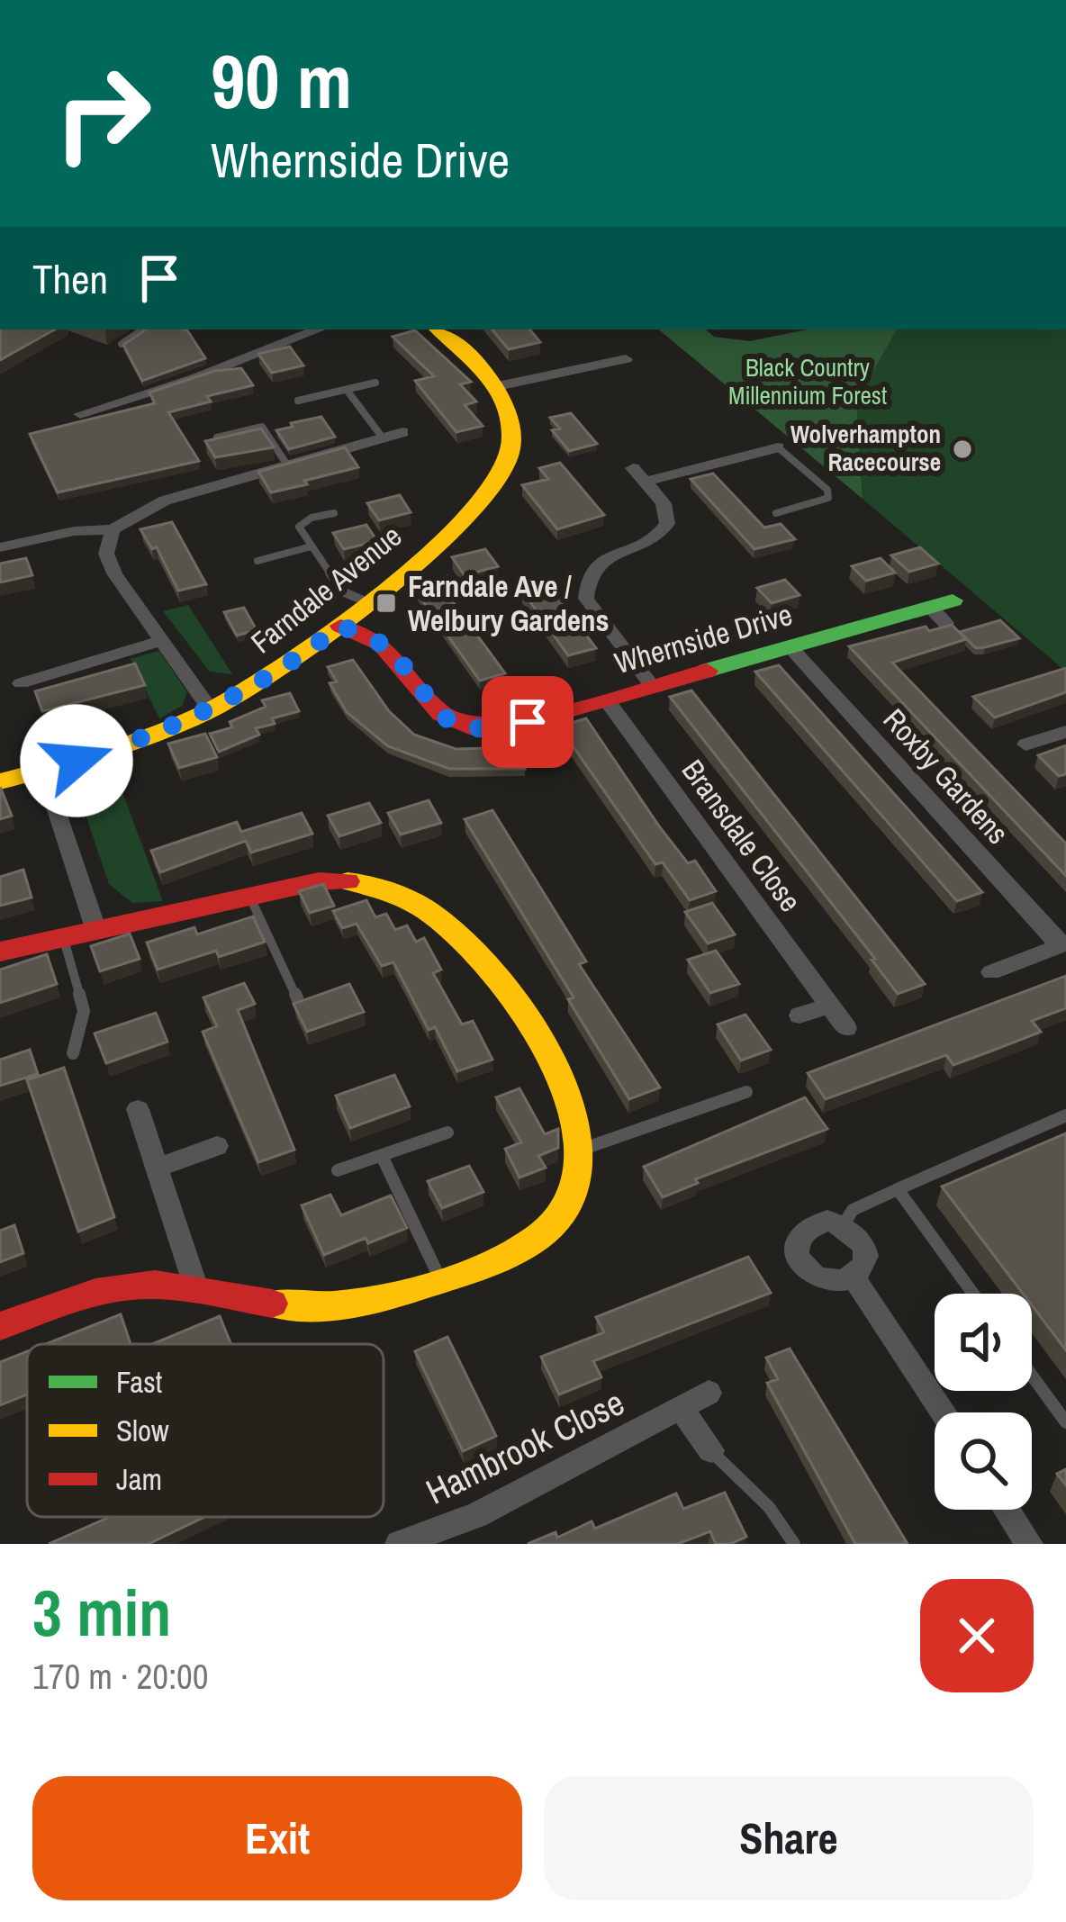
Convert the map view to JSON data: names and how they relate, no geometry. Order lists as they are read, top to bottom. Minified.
{"streets":{"street":["Farndale Avenue","Whernside Drive","Roxby Gardens","Bransdale Close","Hambrook Close"]},"crossings":[["Farndale Avenue","Whernside Drive"],["Whernside Drive","Roxby Gardens"],["Whernside Drive","Bransdale Close"]],"parks":["Black Country Millennium Forest"],"places":{"other":["Wolverhampton Racecourse"],"transit":["Farndale Ave / Welbury Gardens"]},"legend":["Fast","Slow","Jam"],"page":{"turn":["90 m","Whernside Drive"],"then":"Then","heading":["3 min","170 m · 20:00"],"buttons":["Exit","Share"]}}
